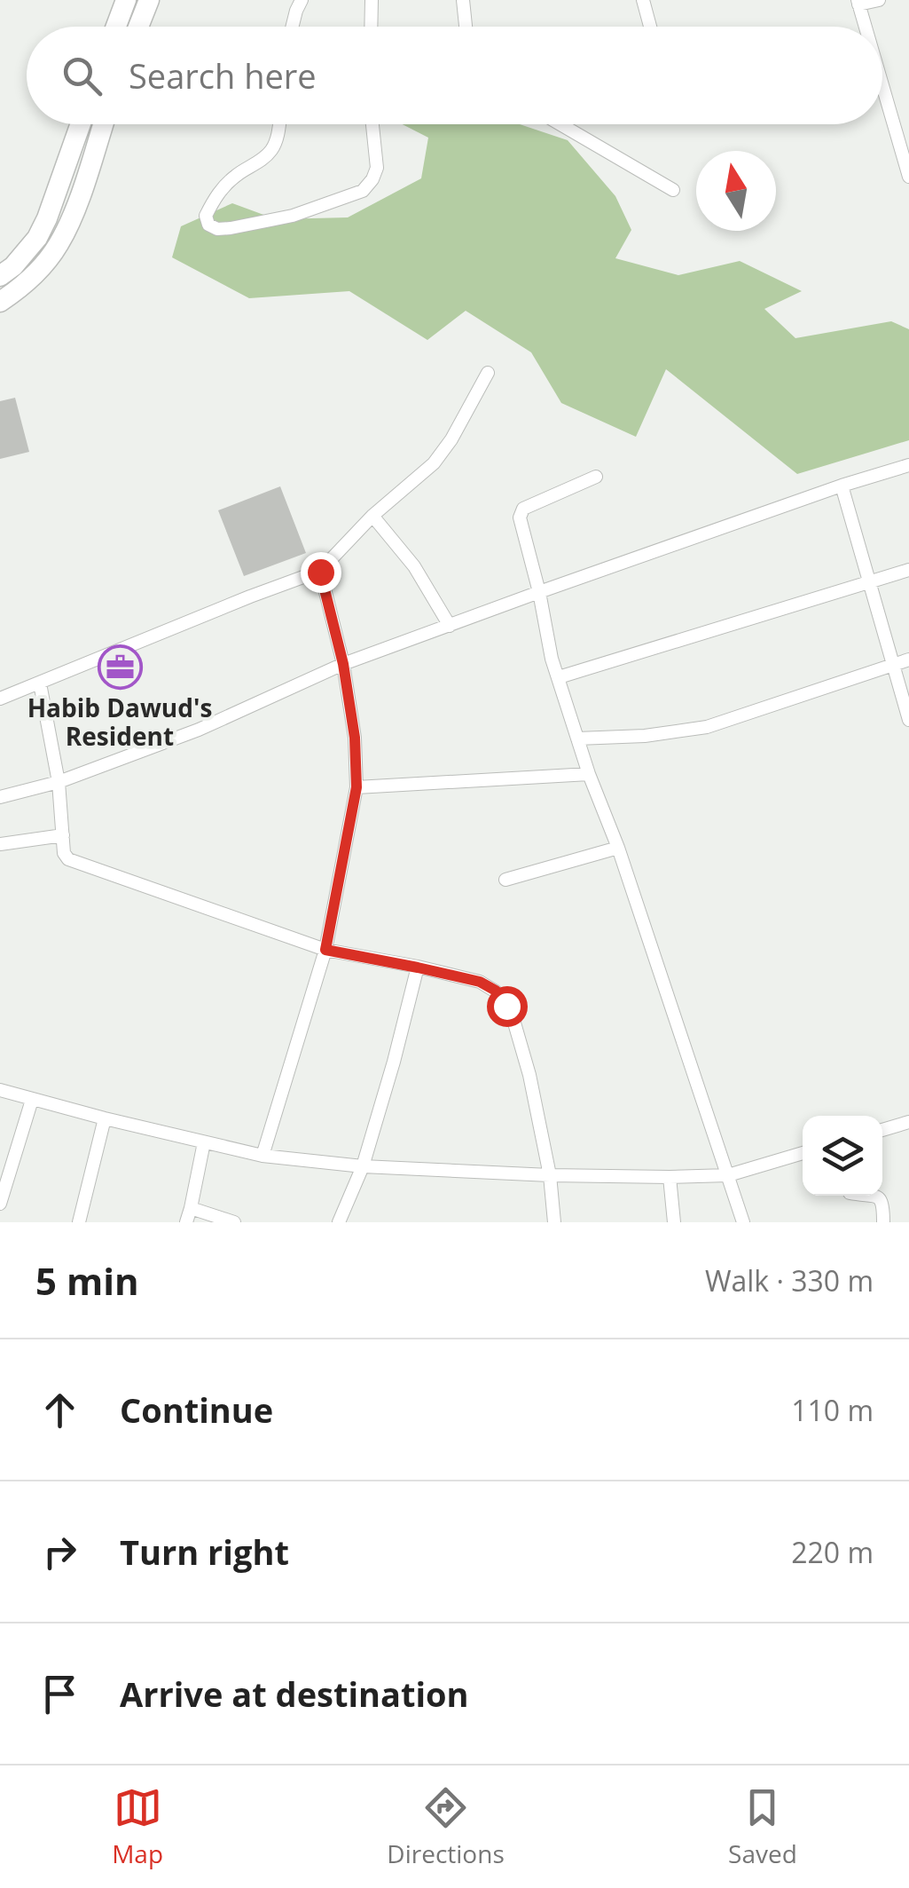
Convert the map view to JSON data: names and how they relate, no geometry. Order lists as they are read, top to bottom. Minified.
{"places":{"office":["Habib Dawud's Resident"]},"north":"top","page":{"search":"Search here","heading":["5 min","Walk · 330 m"],"list":[["Continue","110 m"],["Turn right","220 m"],"Arrive at destination"],"nav":["Map","Directions","Saved"]}}
